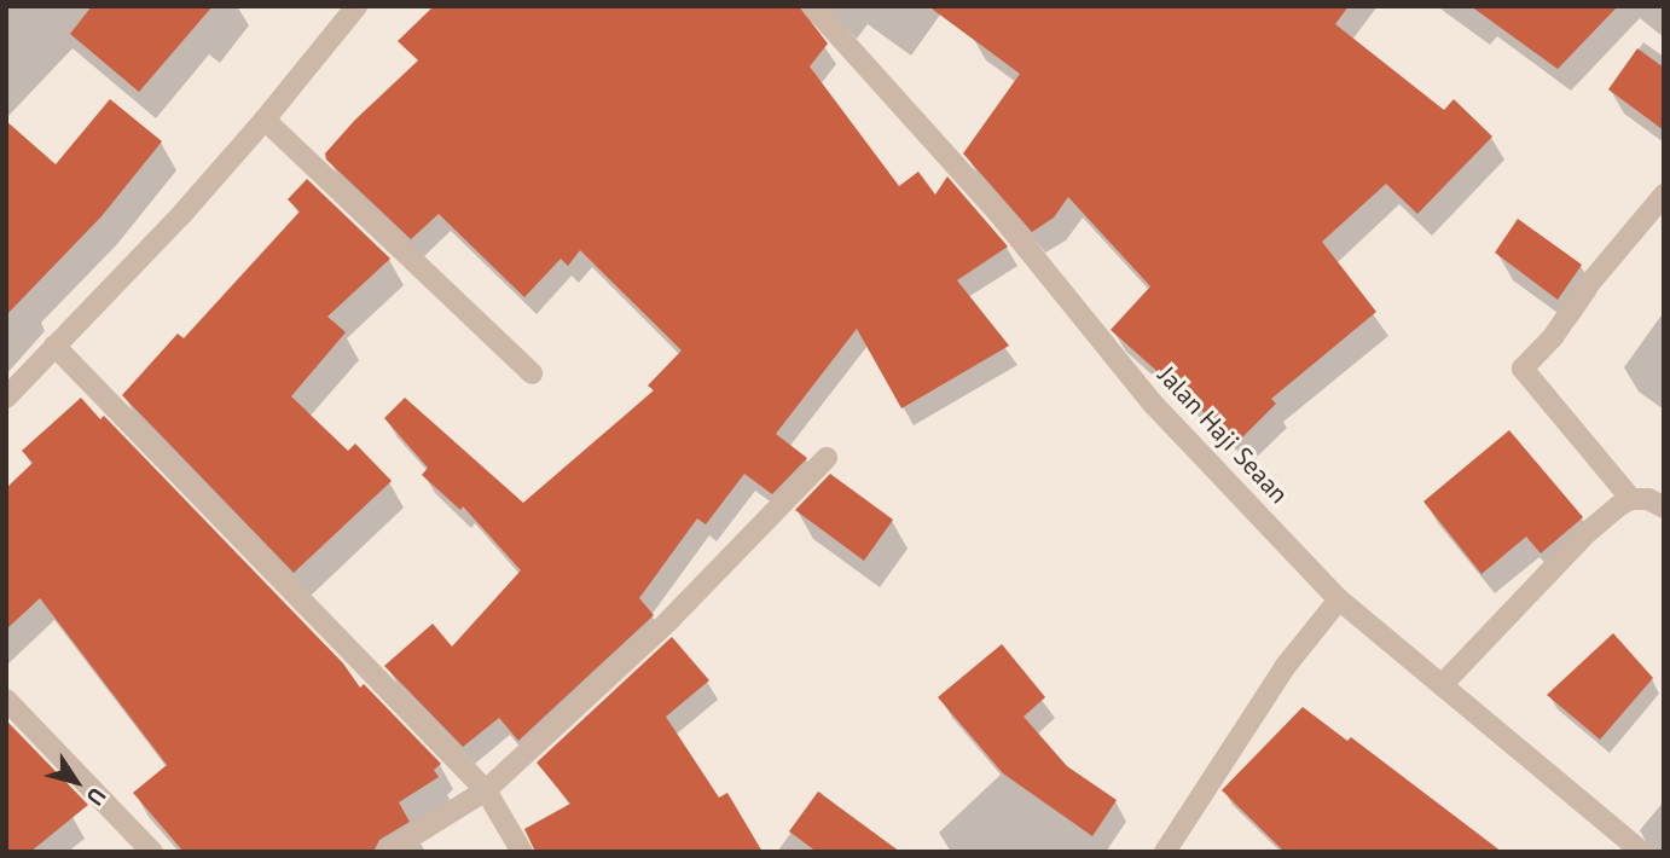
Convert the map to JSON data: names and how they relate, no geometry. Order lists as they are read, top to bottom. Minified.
{"streets":{"street":["Jalan Haji Seaan"]},"north":"bottom right"}
